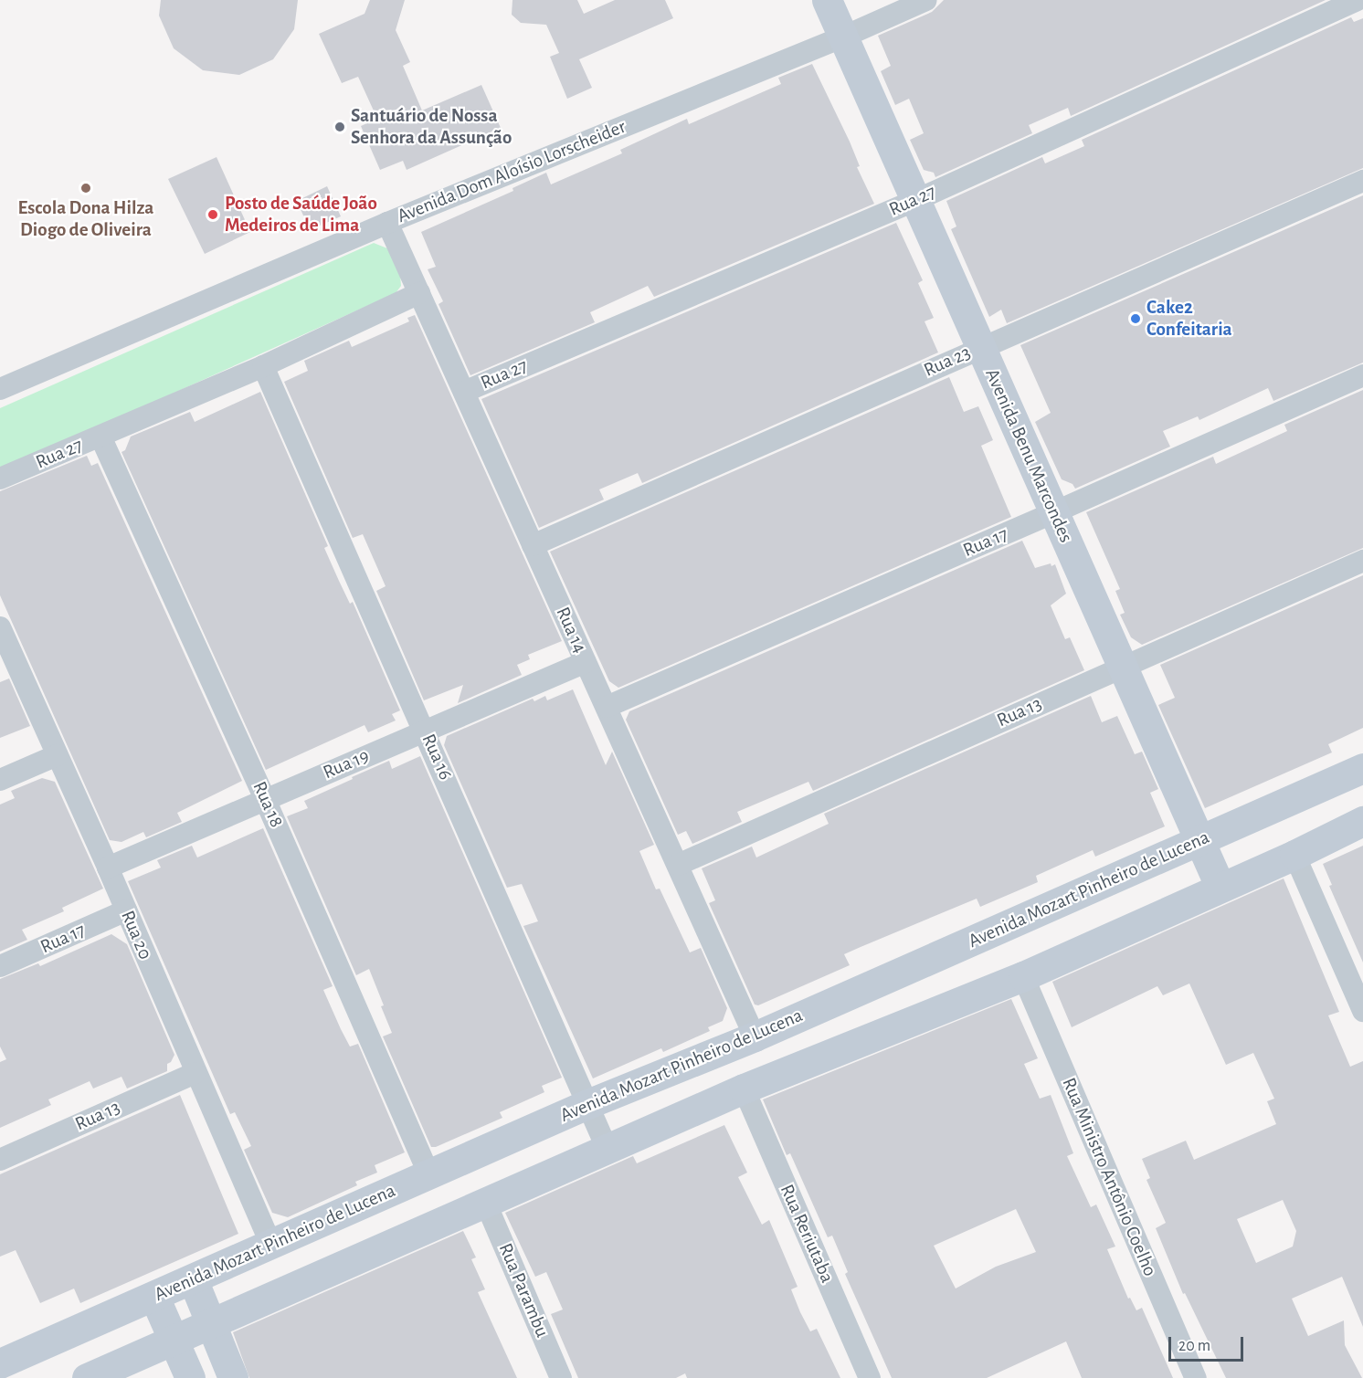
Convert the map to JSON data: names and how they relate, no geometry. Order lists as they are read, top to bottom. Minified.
{"streets":{"main road":["Avenida Benu Marcondes","Avenida Mozart Pinheiro de Lucena"],"street":["Avenida Dom Aloísio Lorscheider","Rua 27","Rua 23","Rua 17","Rua 14","Rua 13","Rua 16","Rua 19","Rua 18","Rua 20","Rua Ministro Antônio Coelho","Rua Reriutaba","Rua Parambu"]},"crossings":[["Avenida Dom Aloísio Lorscheider","Avenida Benu Marcondes"],["Avenida Dom Aloísio Lorscheider","Rua 14"],["Rua 27","Avenida Benu Marcondes"],["Rua 27","Rua 14"],["Rua 27","Rua 16"],["Rua 27","Rua 18"],["Rua 23","Avenida Benu Marcondes"],["Rua 23","Rua 14"],["Avenida Benu Marcondes","Rua 17"],["Avenida Benu Marcondes","Rua 13"],["Avenida Benu Marcondes","Avenida Mozart Pinheiro de Lucena"],["Rua 17","Rua 14"],["Rua 17","Rua 20"],["Rua 14","Rua 13"],["Rua 14","Rua 19"],["Rua 14","Avenida Mozart Pinheiro de Lucena"],["Rua 13","Rua 20"],["Rua 16","Rua 19"],["Rua 16","Avenida Mozart Pinheiro de Lucena"],["Rua 19","Rua 18"],["Rua 19","Rua 20"],["Rua 18","Avenida Mozart Pinheiro de Lucena"],["Avenida Mozart Pinheiro de Lucena","Rua 20"]],"places":["Santuário de Nossa Senhora da Assunção","Escola Dona Hilza Diogo de Oliveira","Posto de Saúde João Medeiros de Lima","Cake2 Confeitaria"],"scale_bar":"20 m"}
